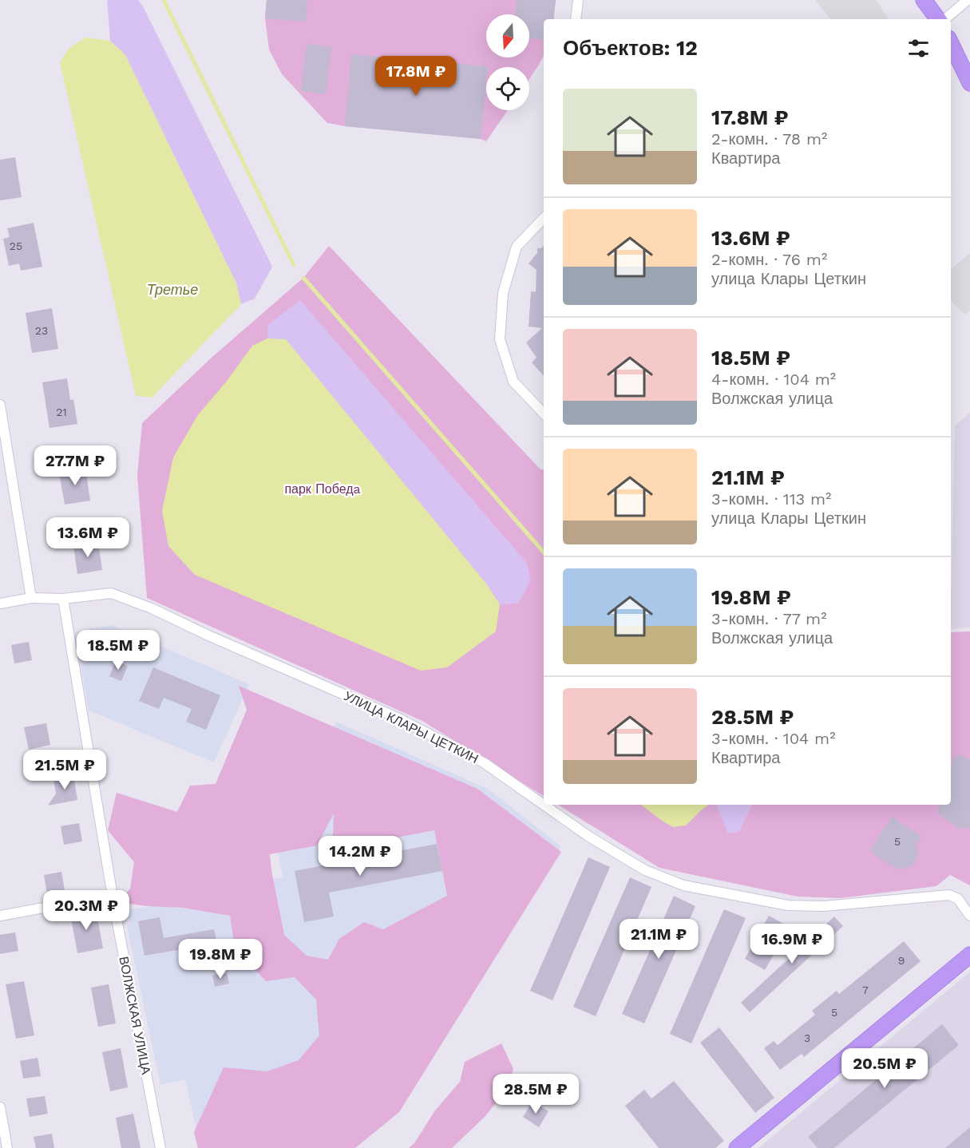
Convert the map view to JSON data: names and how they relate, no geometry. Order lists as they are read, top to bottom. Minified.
{"streets":{"street":["УЛИЦА КЛАРЫ ЦЕТКИН","ВОЛЖСКАЯ УЛИЦА"]},"crossings":[["УЛИЦА КЛАРЫ ЦЕТКИН","ВОЛЖСКАЯ УЛИЦА"]],"water":["Третье"],"parks":["парк Победa"],"house_numbers":["25","23","21","5","9","7","5","3"],"north":"bottom","page":{"heading":"Объектов: 12","price":["17.8M ₽","27.7M ₽","13.6M ₽","18.5M ₽","21.5M ₽","14.2M ₽","20.3M ₽","21.1M ₽","16.9M ₽","19.8M ₽","20.5M ₽","28.5M ₽"],"list":[{"name":"17.8M ₽","note":"2-комн. · 78 m² · Квартира"},{"name":"13.6M ₽","note":"2-комн. · 76 m² · улица Клары Цеткин"},{"name":"18.5M ₽","note":"4-комн. · 104 m² · Волжская улица"},{"name":"21.1M ₽","note":"3-комн. · 113 m² · улица Клары Цеткин"},{"name":"19.8M ₽","note":"3-комн. · 77 m² · Волжская улица"},{"name":"28.5M ₽","note":"3-комн. · 104 m² · Квартира"}]}}
